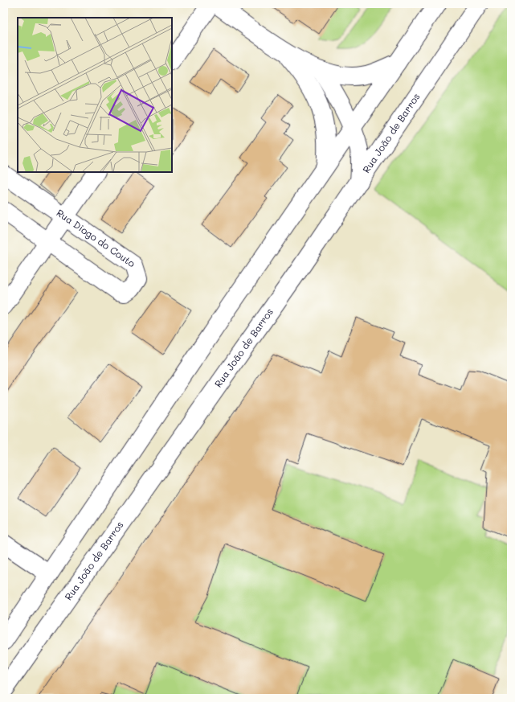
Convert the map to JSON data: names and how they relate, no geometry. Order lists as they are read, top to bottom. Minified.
{"streets":{"street":["Rua João de Barros","Rua Diogo do Couto"]}}
